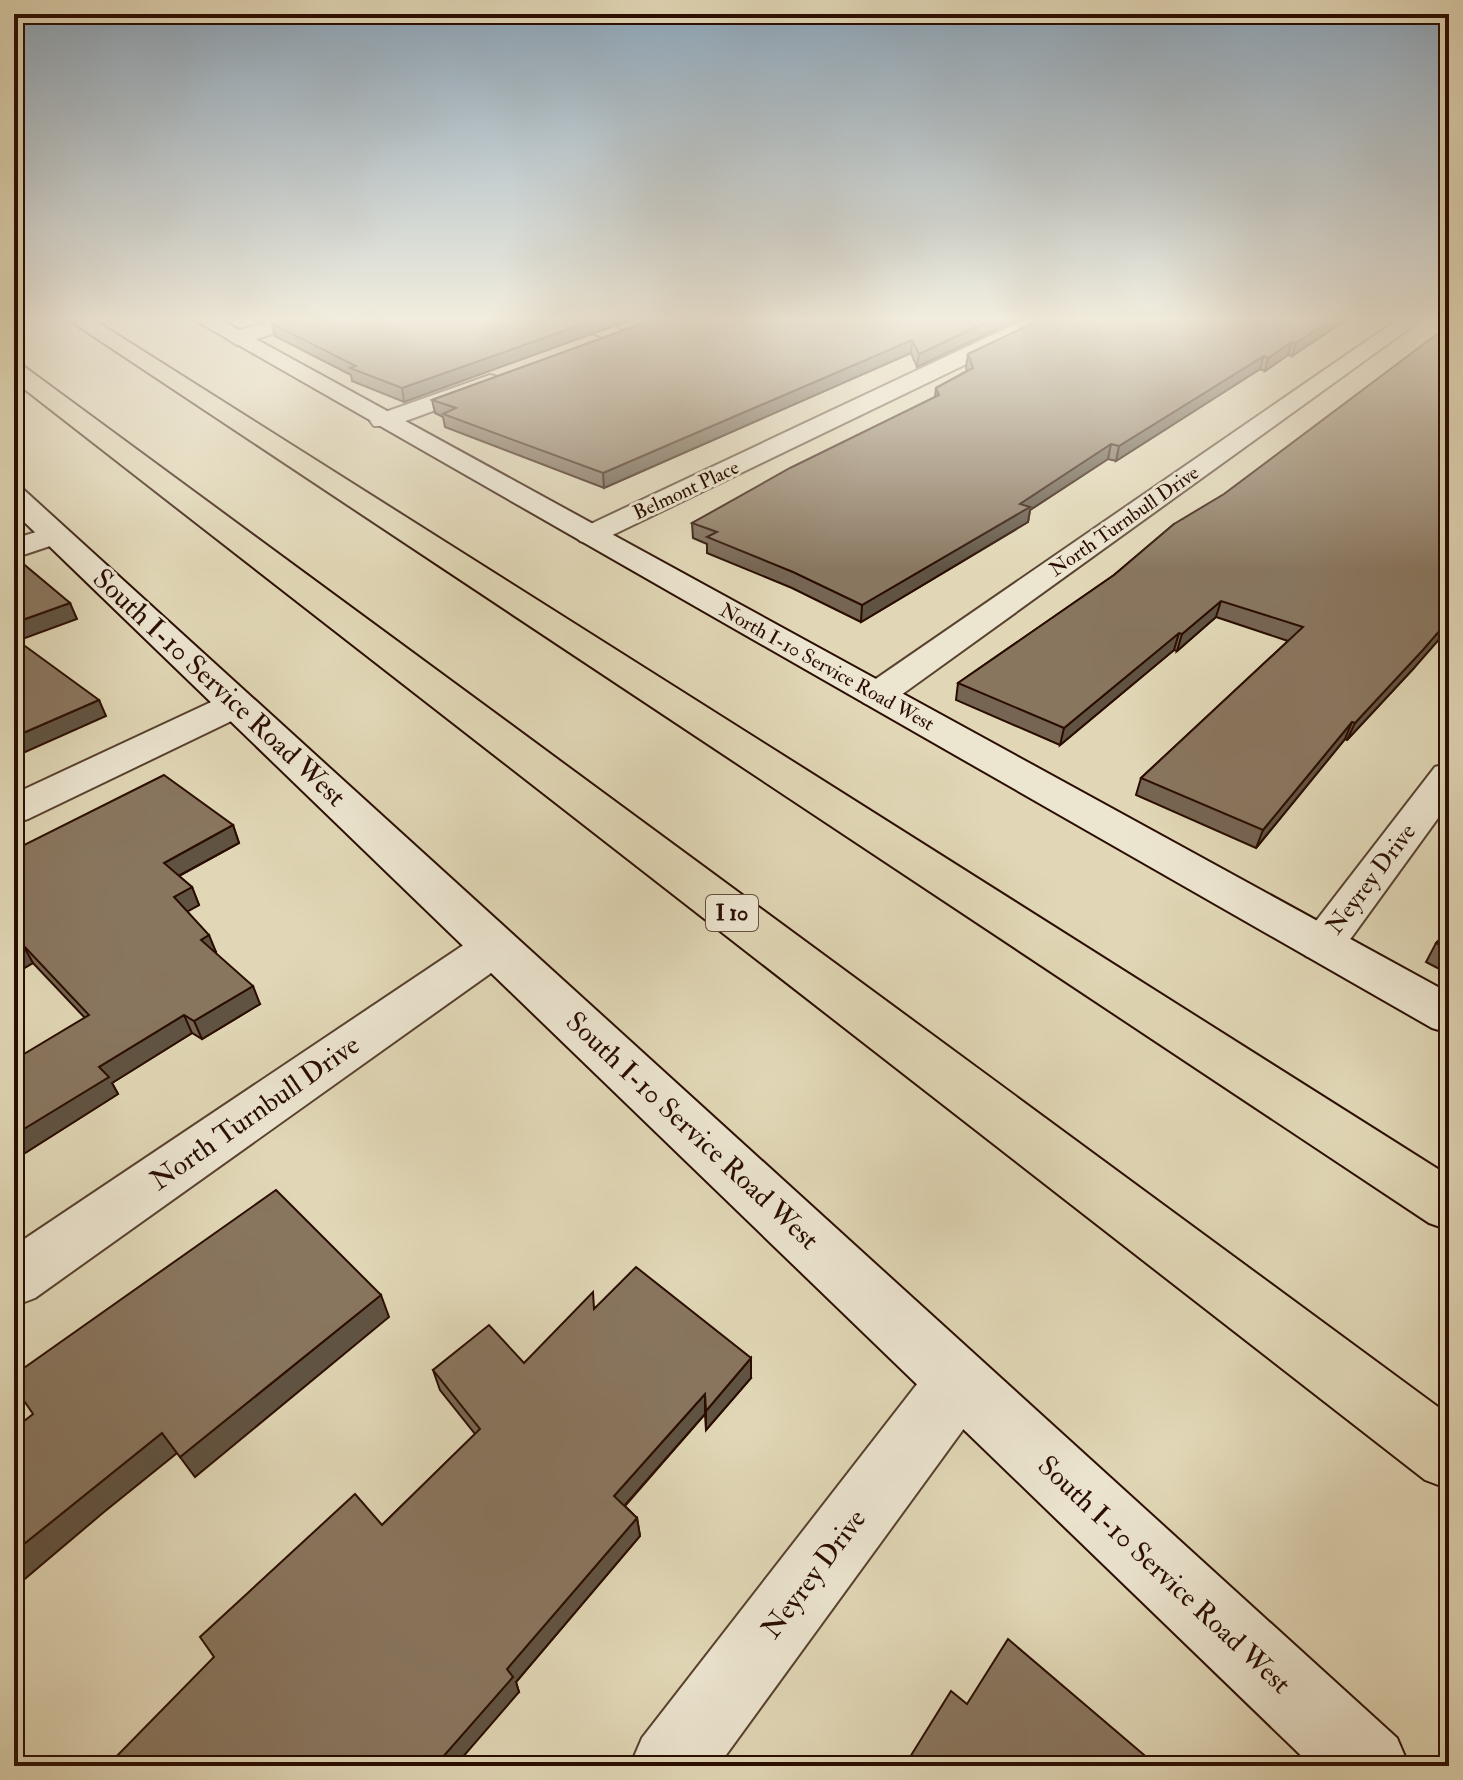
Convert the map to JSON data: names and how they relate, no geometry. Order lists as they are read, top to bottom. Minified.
{"streets":{"highway":["I 10"],"street":["Belmont Place","North Turnbull Drive","North I-10 Service Road West","South I-10 Service Road West","Neyrey Drive"]},"crossings":[["Belmont Place","North I-10 Service Road West"],["North Turnbull Drive","North I-10 Service Road West"],["North Turnbull Drive","South I-10 Service Road West"],["North I-10 Service Road West","Neyrey Drive"],["South I-10 Service Road West","Neyrey Drive"]]}
